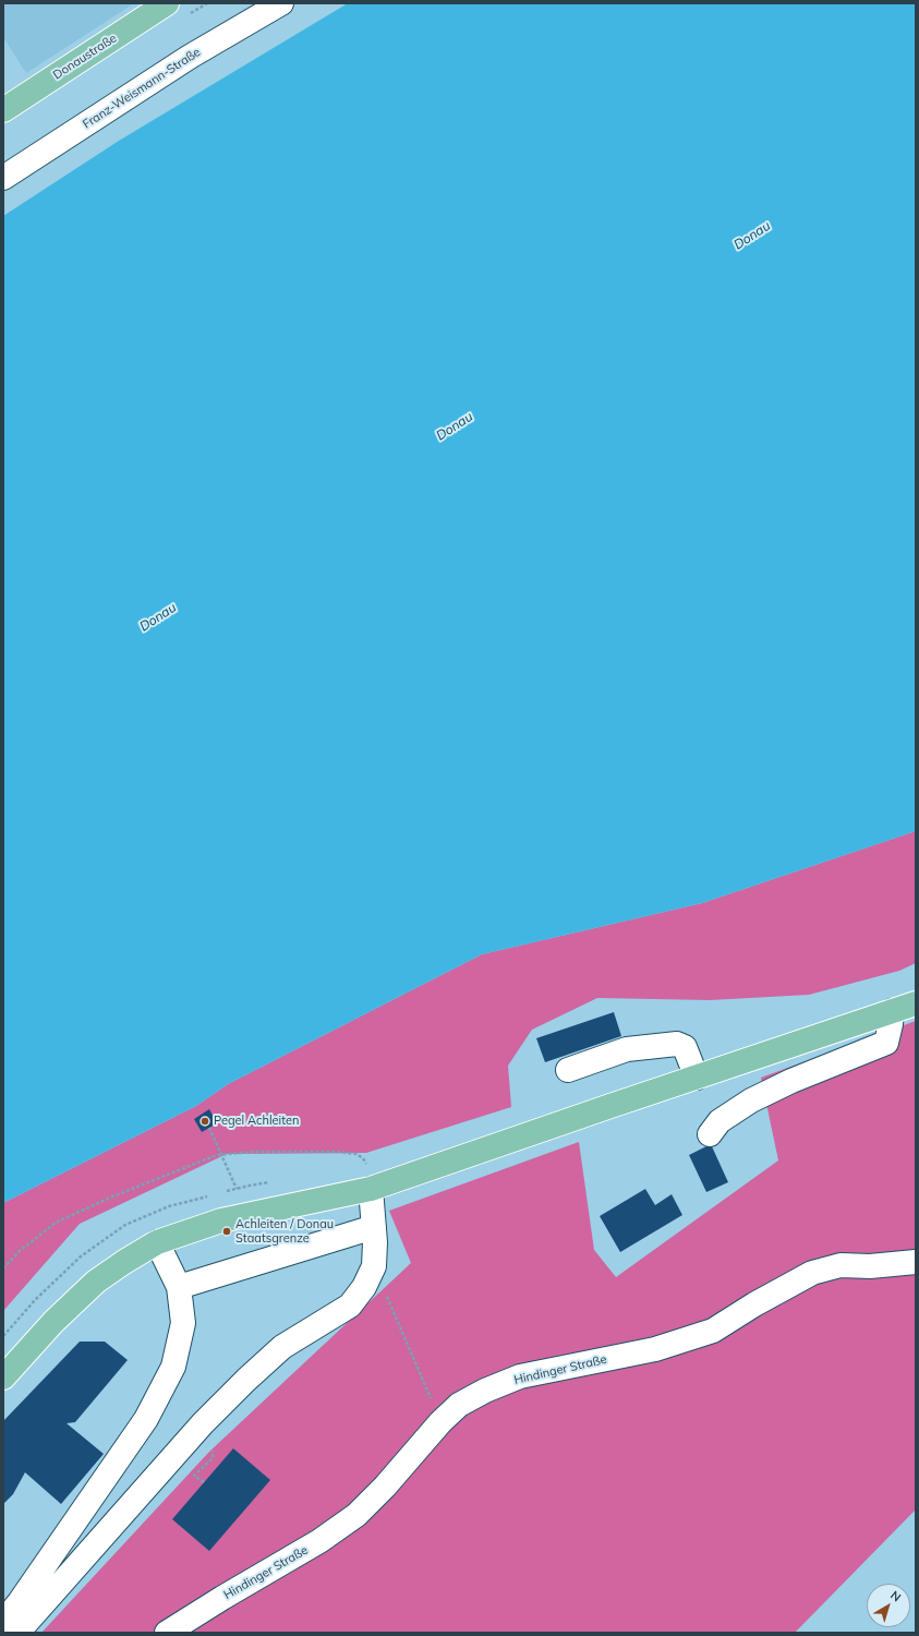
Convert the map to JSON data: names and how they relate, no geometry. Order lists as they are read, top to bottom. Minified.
{"streets":{"main road":["Donaustraße"],"street":["Franz-Weismann-Straße","Hindinger Straße"]},"water":["Donau"],"places":["Pegel Achleiten","Achleiten / Donau Staatsgrenze"],"north":"top right"}
